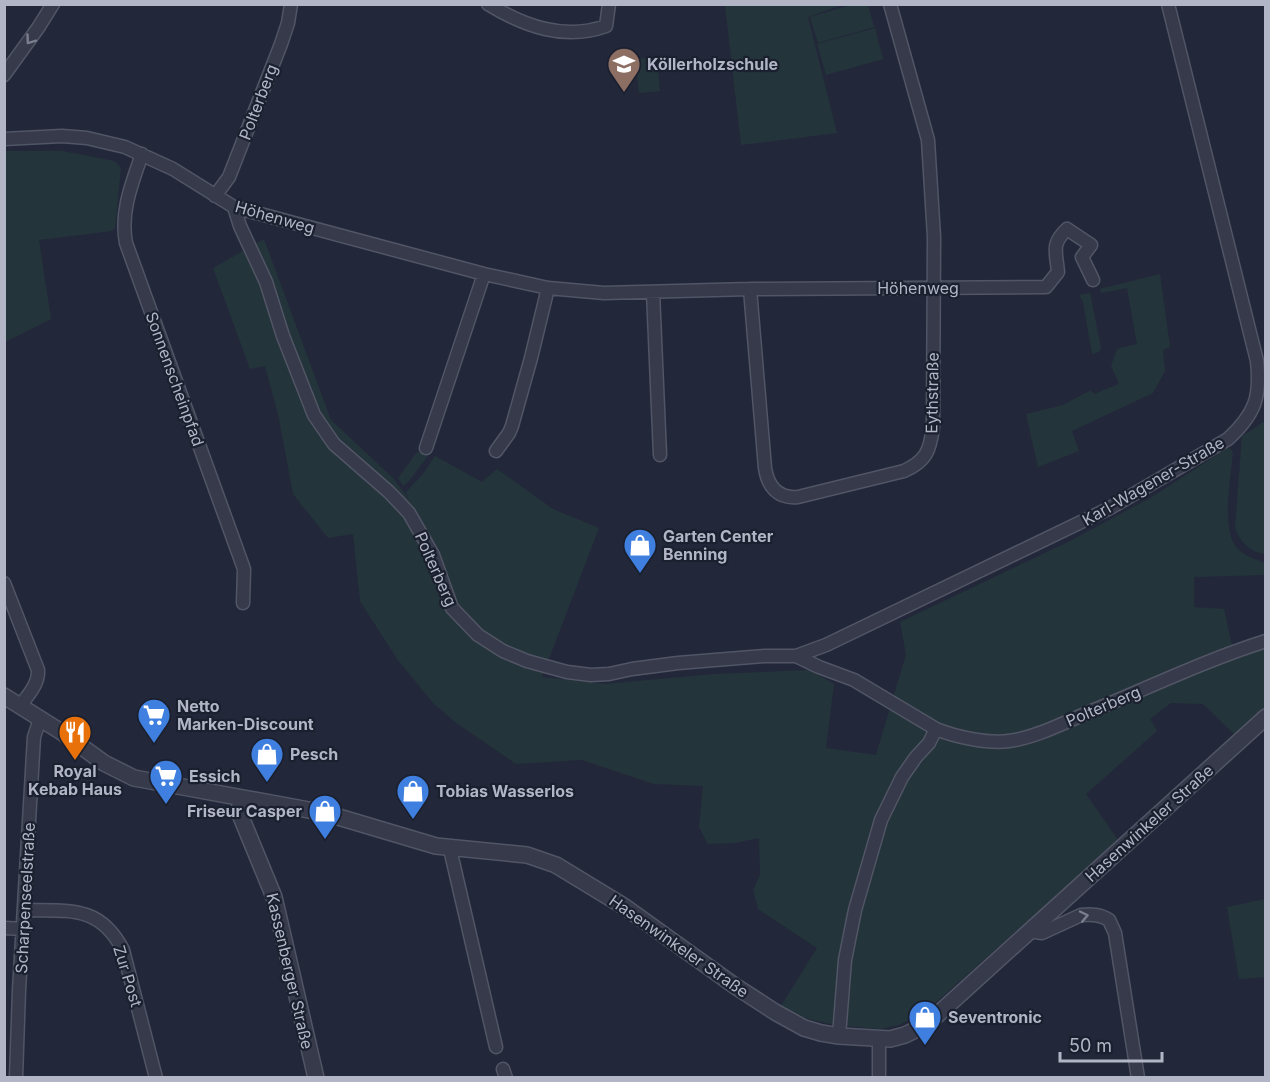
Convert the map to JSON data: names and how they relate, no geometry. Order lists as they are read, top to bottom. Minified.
{"streets":{"street":["Polterberg","Höhenweg","Sonnenscheinpfad","Eythstraße","Karl-Wagener-Straße","Hasenwinkeler Straße","Scharpenseelstraße","Kassenberger Straße","Zur Post"]},"crossings":[["Polterberg","Höhenweg"],["Polterberg","Karl-Wagener-Straße"],["Höhenweg","Sonnenscheinpfad"],["Höhenweg","Eythstraße"],["Hasenwinkeler Straße","Scharpenseelstraße"],["Hasenwinkeler Straße","Kassenberger Straße"],["Scharpenseelstraße","Zur Post"]],"places":{"school or university":["Köllerholzschule"],"shop":["Garten Center Benning","Pesch","Tobias Wasserlos","Friseur Casper","Seventronic"],"supermarket":["Netto Marken-Discount","Essich"],"restaurant":["Royal Kebab Haus"]},"scale_bar":"50 m"}
